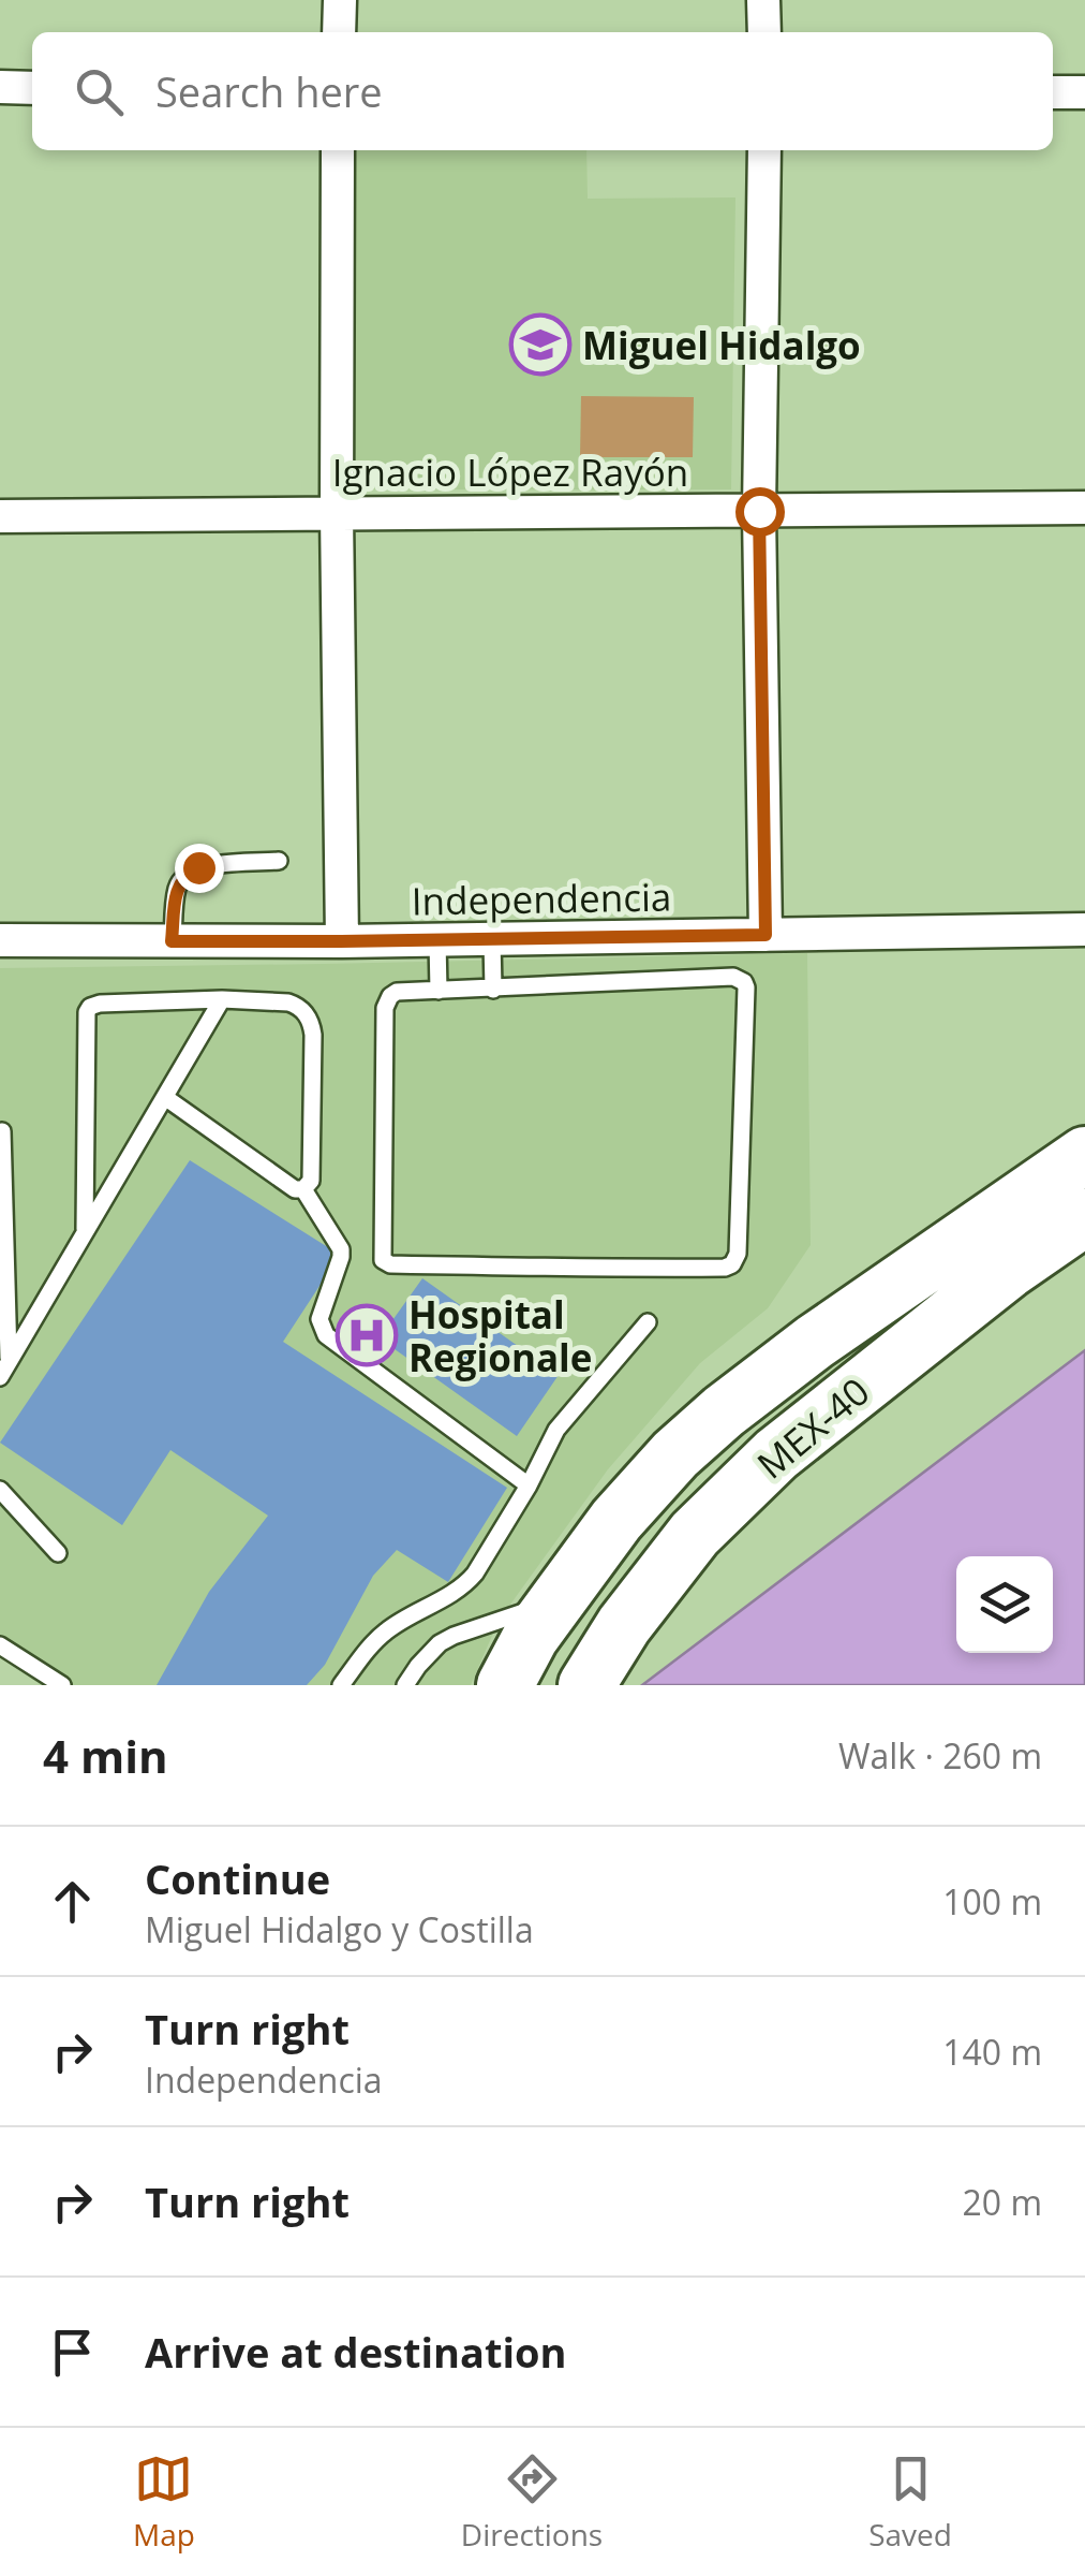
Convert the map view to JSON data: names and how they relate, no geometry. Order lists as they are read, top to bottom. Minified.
{"streets":{"highway":["MEX-40"],"street":["Ignacio López Rayón","Independencia"]},"places":{"school or university":["Miguel Hidalgo"],"hospital":["Hospital Regionale"]},"page":{"search":"Search here","heading":["4 min","Walk · 260 m"],"list":[["Continue","Miguel Hidalgo y Costilla","100 m"],["Turn right","Independencia","140 m"],["Turn right","20 m"],"Arrive at destination"],"nav":["Map","Directions","Saved"]}}
